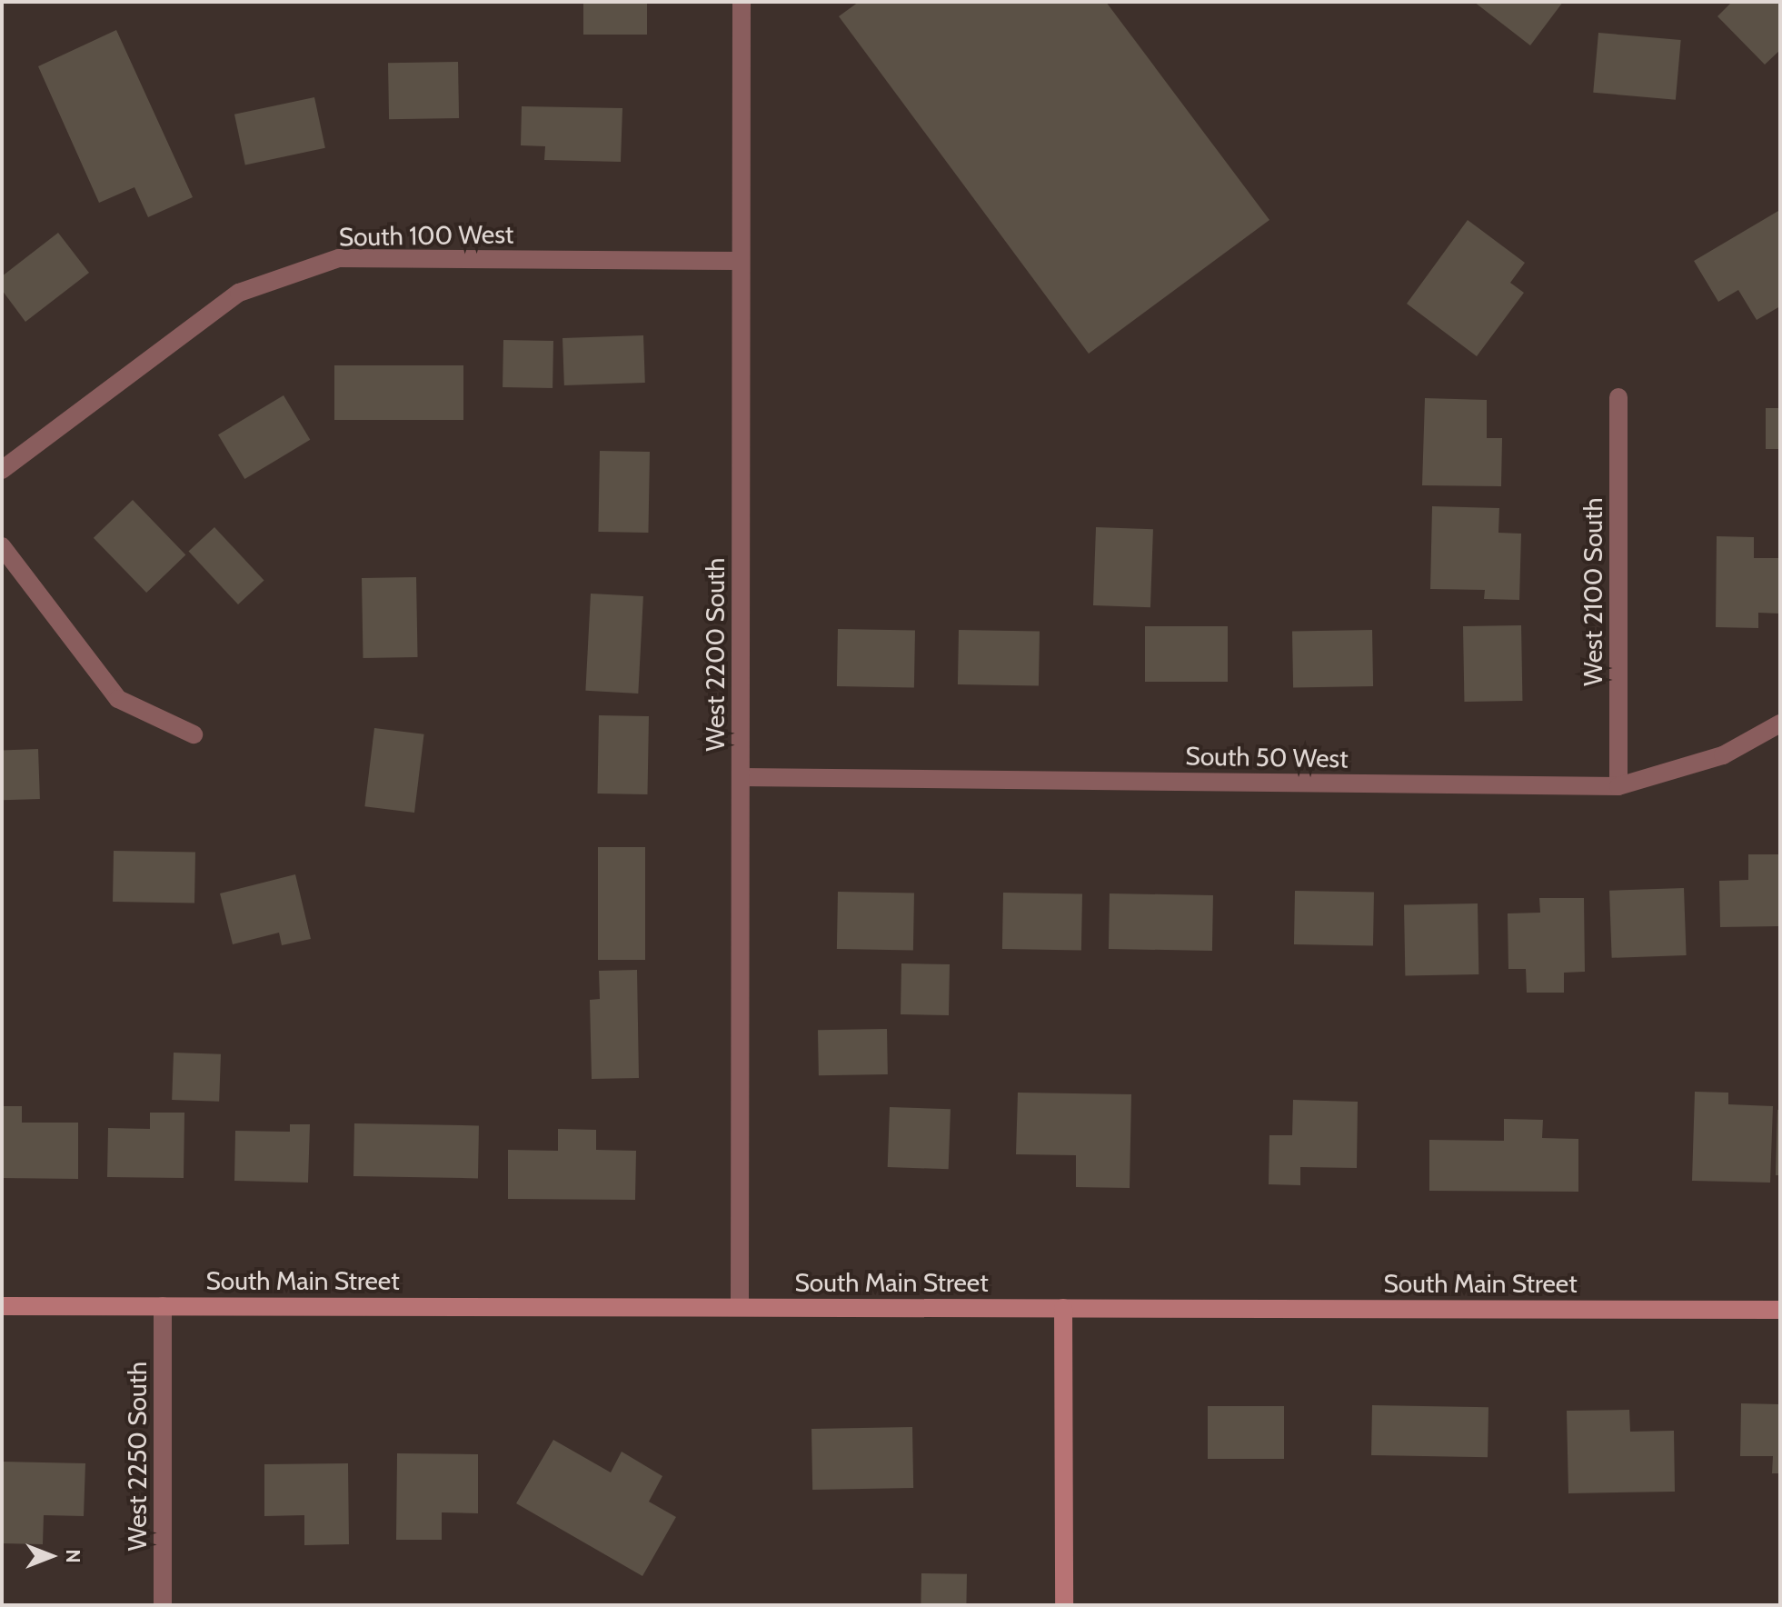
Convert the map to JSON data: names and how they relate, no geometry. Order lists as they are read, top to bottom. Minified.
{"streets":{"street":["South 100 West","West 2100 South","West 2200 South","South 50 West","South Main Street","West 2250 South"]},"crossings":[["South 100 West","West 2200 South"],["West 2100 South","South 50 West"],["West 2200 South","South 50 West"],["West 2200 South","South Main Street"],["South Main Street","West 2250 South"]],"north":"right"}
